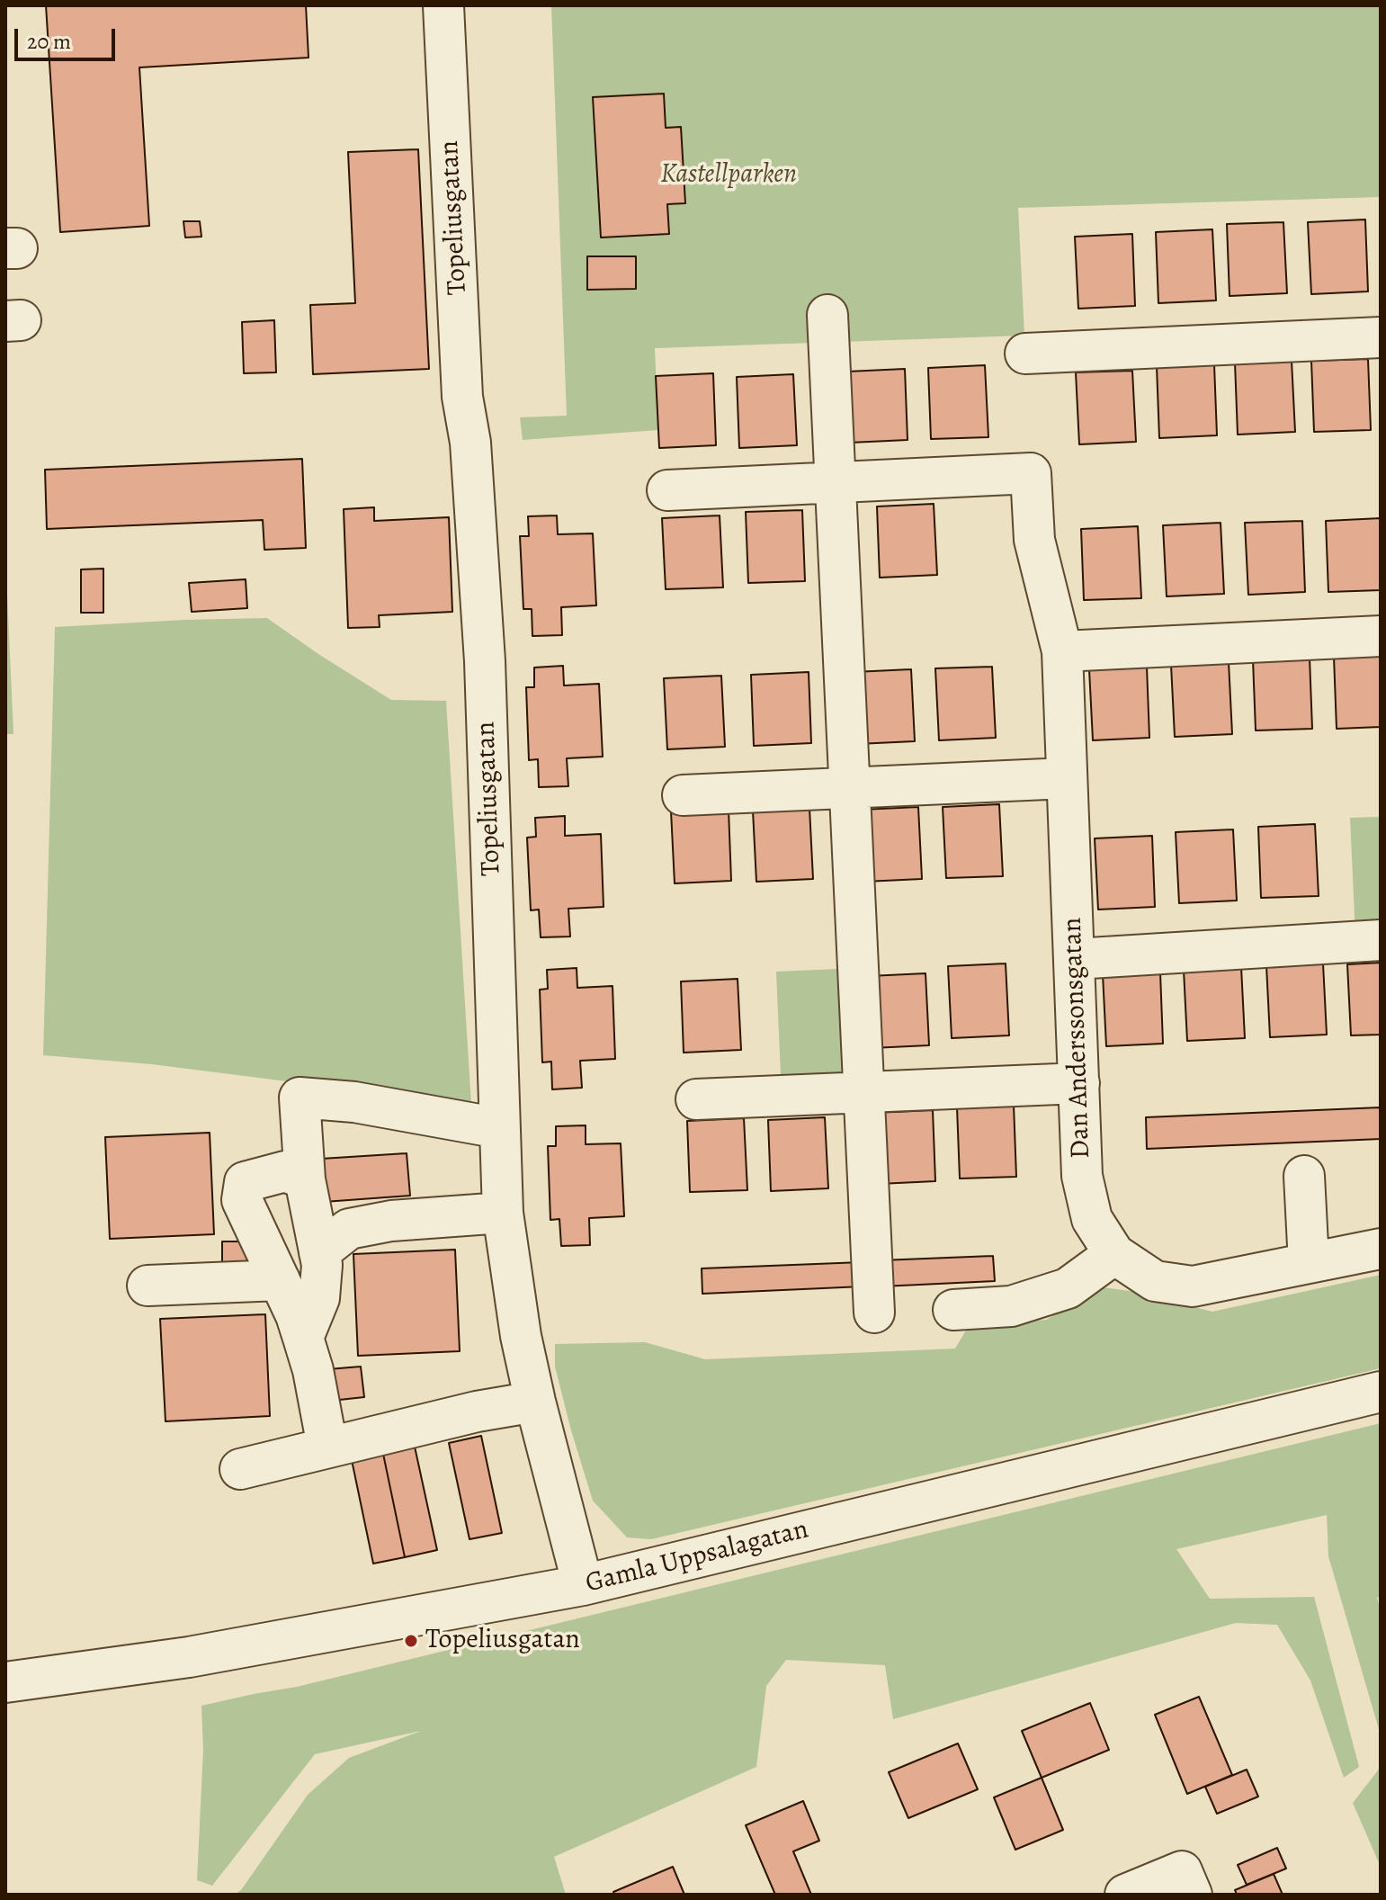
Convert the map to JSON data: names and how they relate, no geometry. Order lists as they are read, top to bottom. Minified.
{"streets":{"street":["Topeliusgatan","Dan Anderssonsgatan","Gamla Uppsalagatan"]},"crossings":[["Topeliusgatan","Gamla Uppsalagatan"]],"parks":["Kastellparken"],"places":["Topeliusgatan"],"scale_bar":"20 m"}
